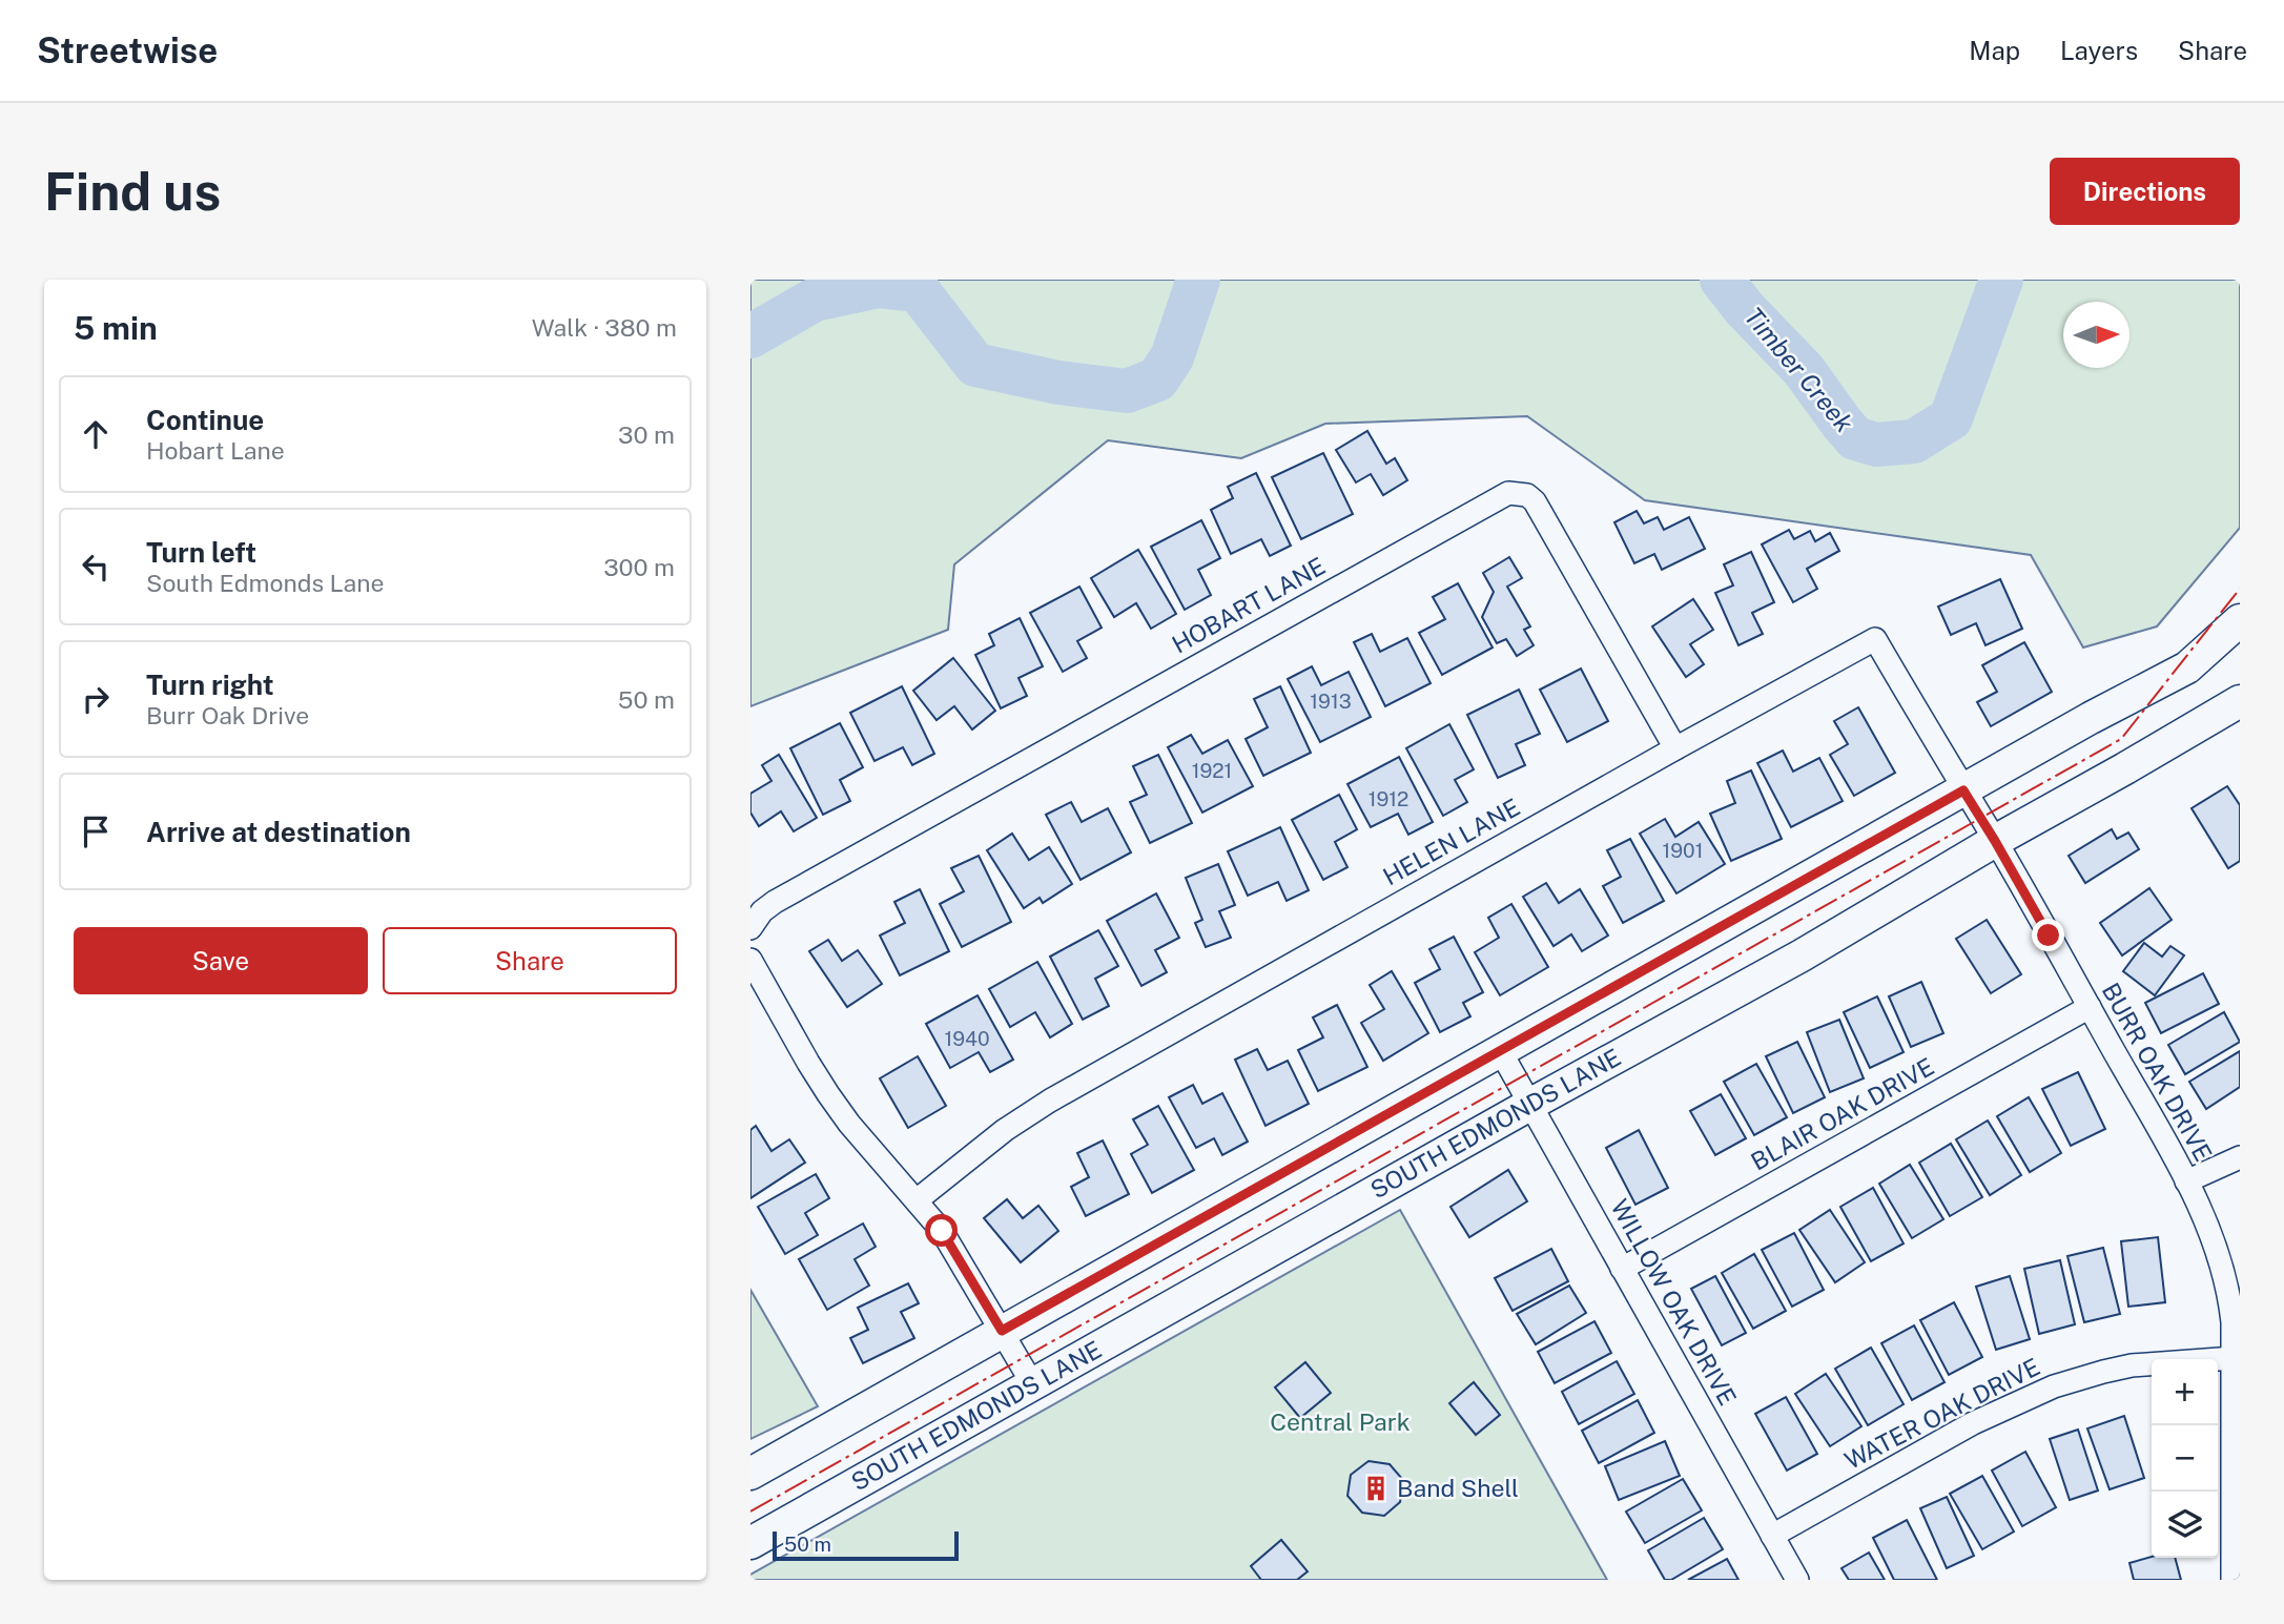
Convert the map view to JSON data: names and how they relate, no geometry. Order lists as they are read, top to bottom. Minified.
{"streets":{"main road":["SOUTH EDMONDS LANE"],"street":["HOBART LANE","HELEN LANE","BURR OAK DRIVE","BLAIR OAK DRIVE","WILLOW OAK DRIVE","WATER OAK DRIVE"]},"crossings":[["HOBART LANE","HELEN LANE"],["HELEN LANE","BURR OAK DRIVE"],["BURR OAK DRIVE","BLAIR OAK DRIVE"],["BURR OAK DRIVE","SOUTH EDMONDS LANE"],["BURR OAK DRIVE","WATER OAK DRIVE"],["BLAIR OAK DRIVE","WILLOW OAK DRIVE"],["SOUTH EDMONDS LANE","WILLOW OAK DRIVE"],["WILLOW OAK DRIVE","WATER OAK DRIVE"]],"water":["Timber Creek"],"parks":["Central Park"],"places":{"building":["Band Shell"]},"house_numbers":["1913","1921","1912","1901","1940"],"scale_bar":"50 m","north":"right","page":{"header":"Streetwise","nav":["Map","Layers","Share"],"buttons":["Directions",["Save","Share"]],"title":"Find us","heading":["5 min","Walk · 380 m"],"list":[["Continue","Hobart Lane","30 m"],["Turn left","South Edmonds Lane","300 m"],["Turn right","Burr Oak Drive","50 m"],"Arrive at destination"],"map_buttons":["+","−"],"scale":"50 m"}}
